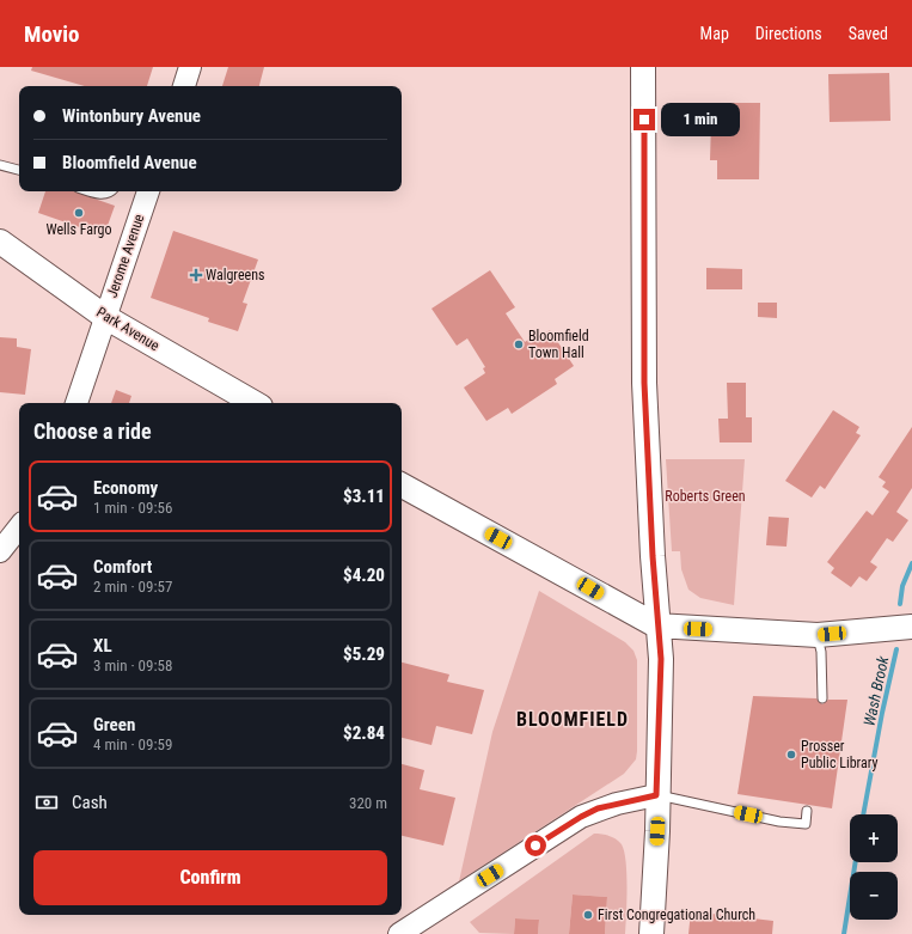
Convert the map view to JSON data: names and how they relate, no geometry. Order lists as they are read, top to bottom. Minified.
{"streets":{"main road":["Park Avenue"],"street":["Jerome Avenue"]},"crossings":[["Jerome Avenue","Park Avenue"]],"districts":["BLOOMFIELD"],"water":["Wash Brook"],"parks":["Roberts Green"],"places":{"other":["Wells Fargo","Bloomfield Town Hall","Prosser Public Library","First Congregational Church"],"health":["Walgreens"]},"page":{"header":"Movio","nav":["Map","Directions","Saved"],"banner":["Wintonbury Avenue","Bloomfield Avenue"],"bubble":"1 min","heading":"Choose a ride","list":[{"name":"Economy","note":"1 min · 09:56","value":"$3.11"},{"name":"Comfort","note":"2 min · 09:57","value":"$4.20"},{"name":"XL","note":"3 min · 09:58","value":"$5.29"},{"name":"Green","note":"4 min · 09:59","value":"$2.84"}],"pay":["Cash","320 m"],"map_buttons":["+","−"],"buttons":"Confirm"}}
